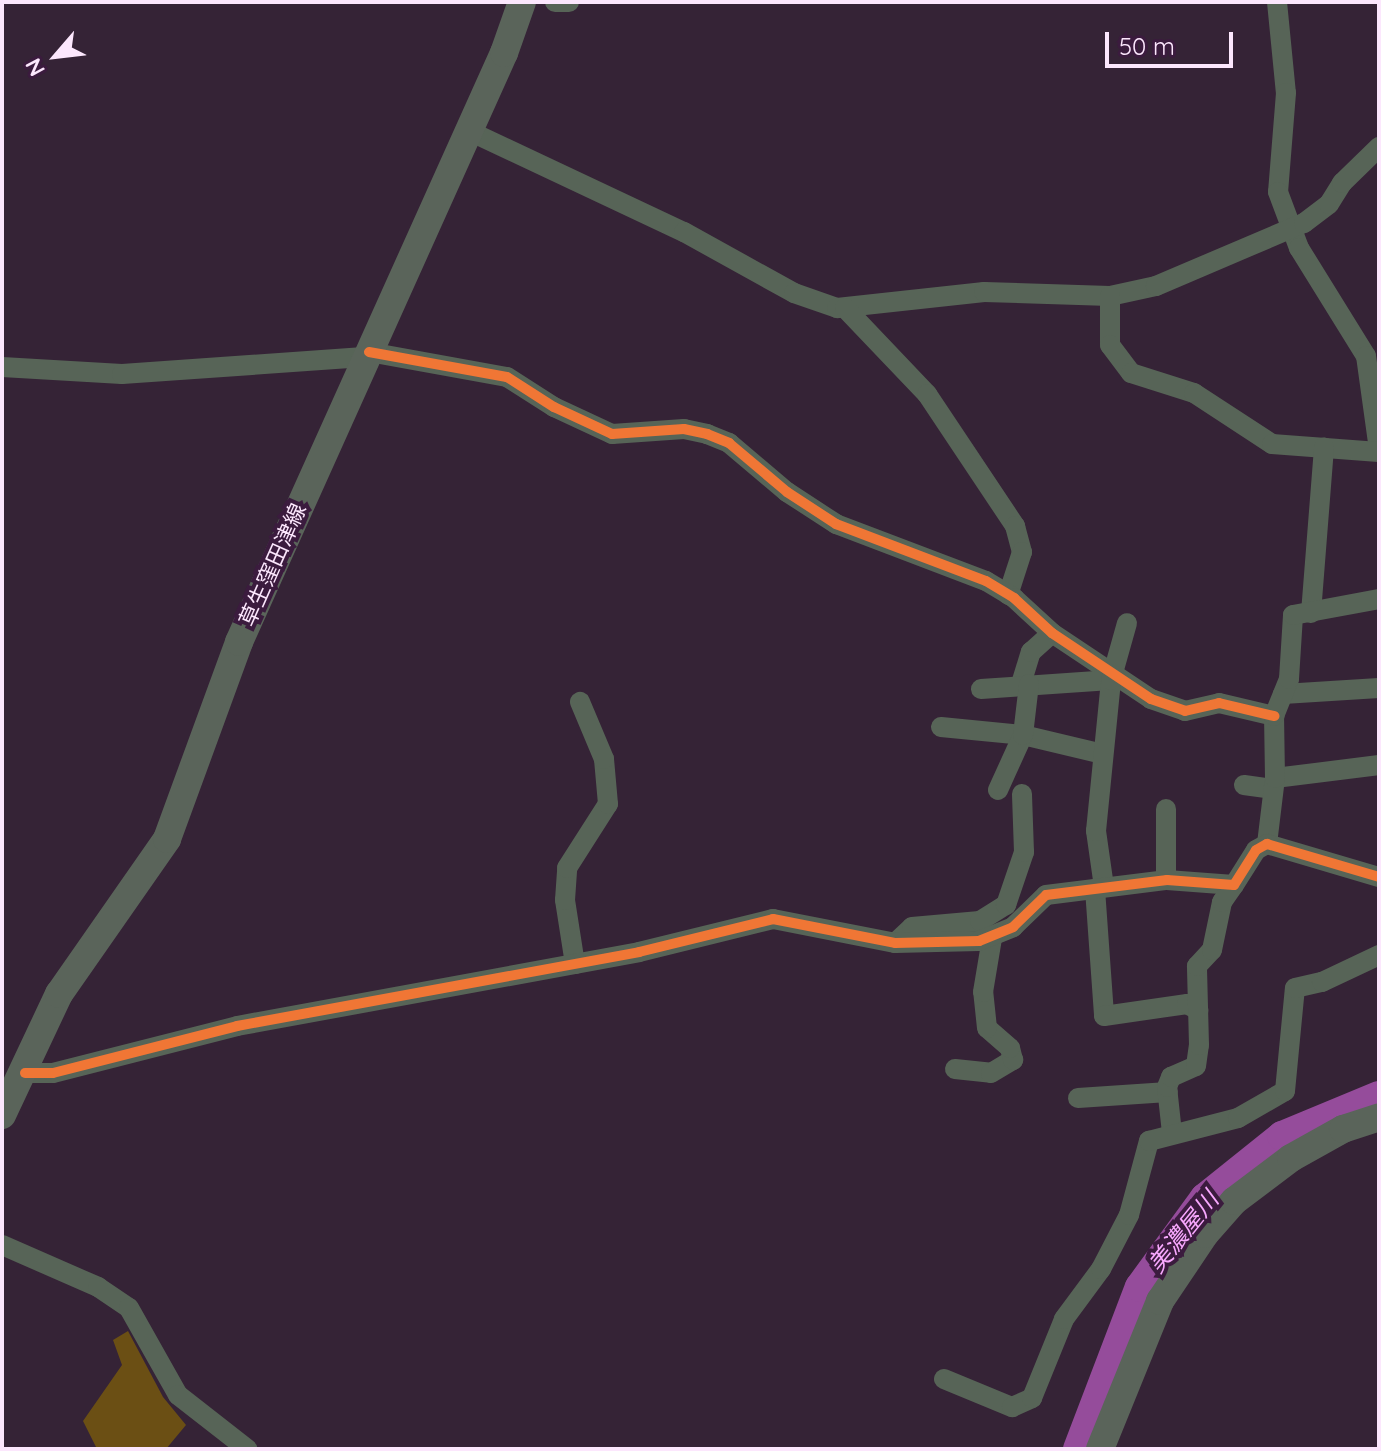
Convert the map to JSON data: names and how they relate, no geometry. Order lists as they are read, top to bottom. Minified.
{"streets":{"main road":["草生窪田津線"]},"water":["美濃屋川"],"scale_bar":"50 m","north":"bottom left"}
